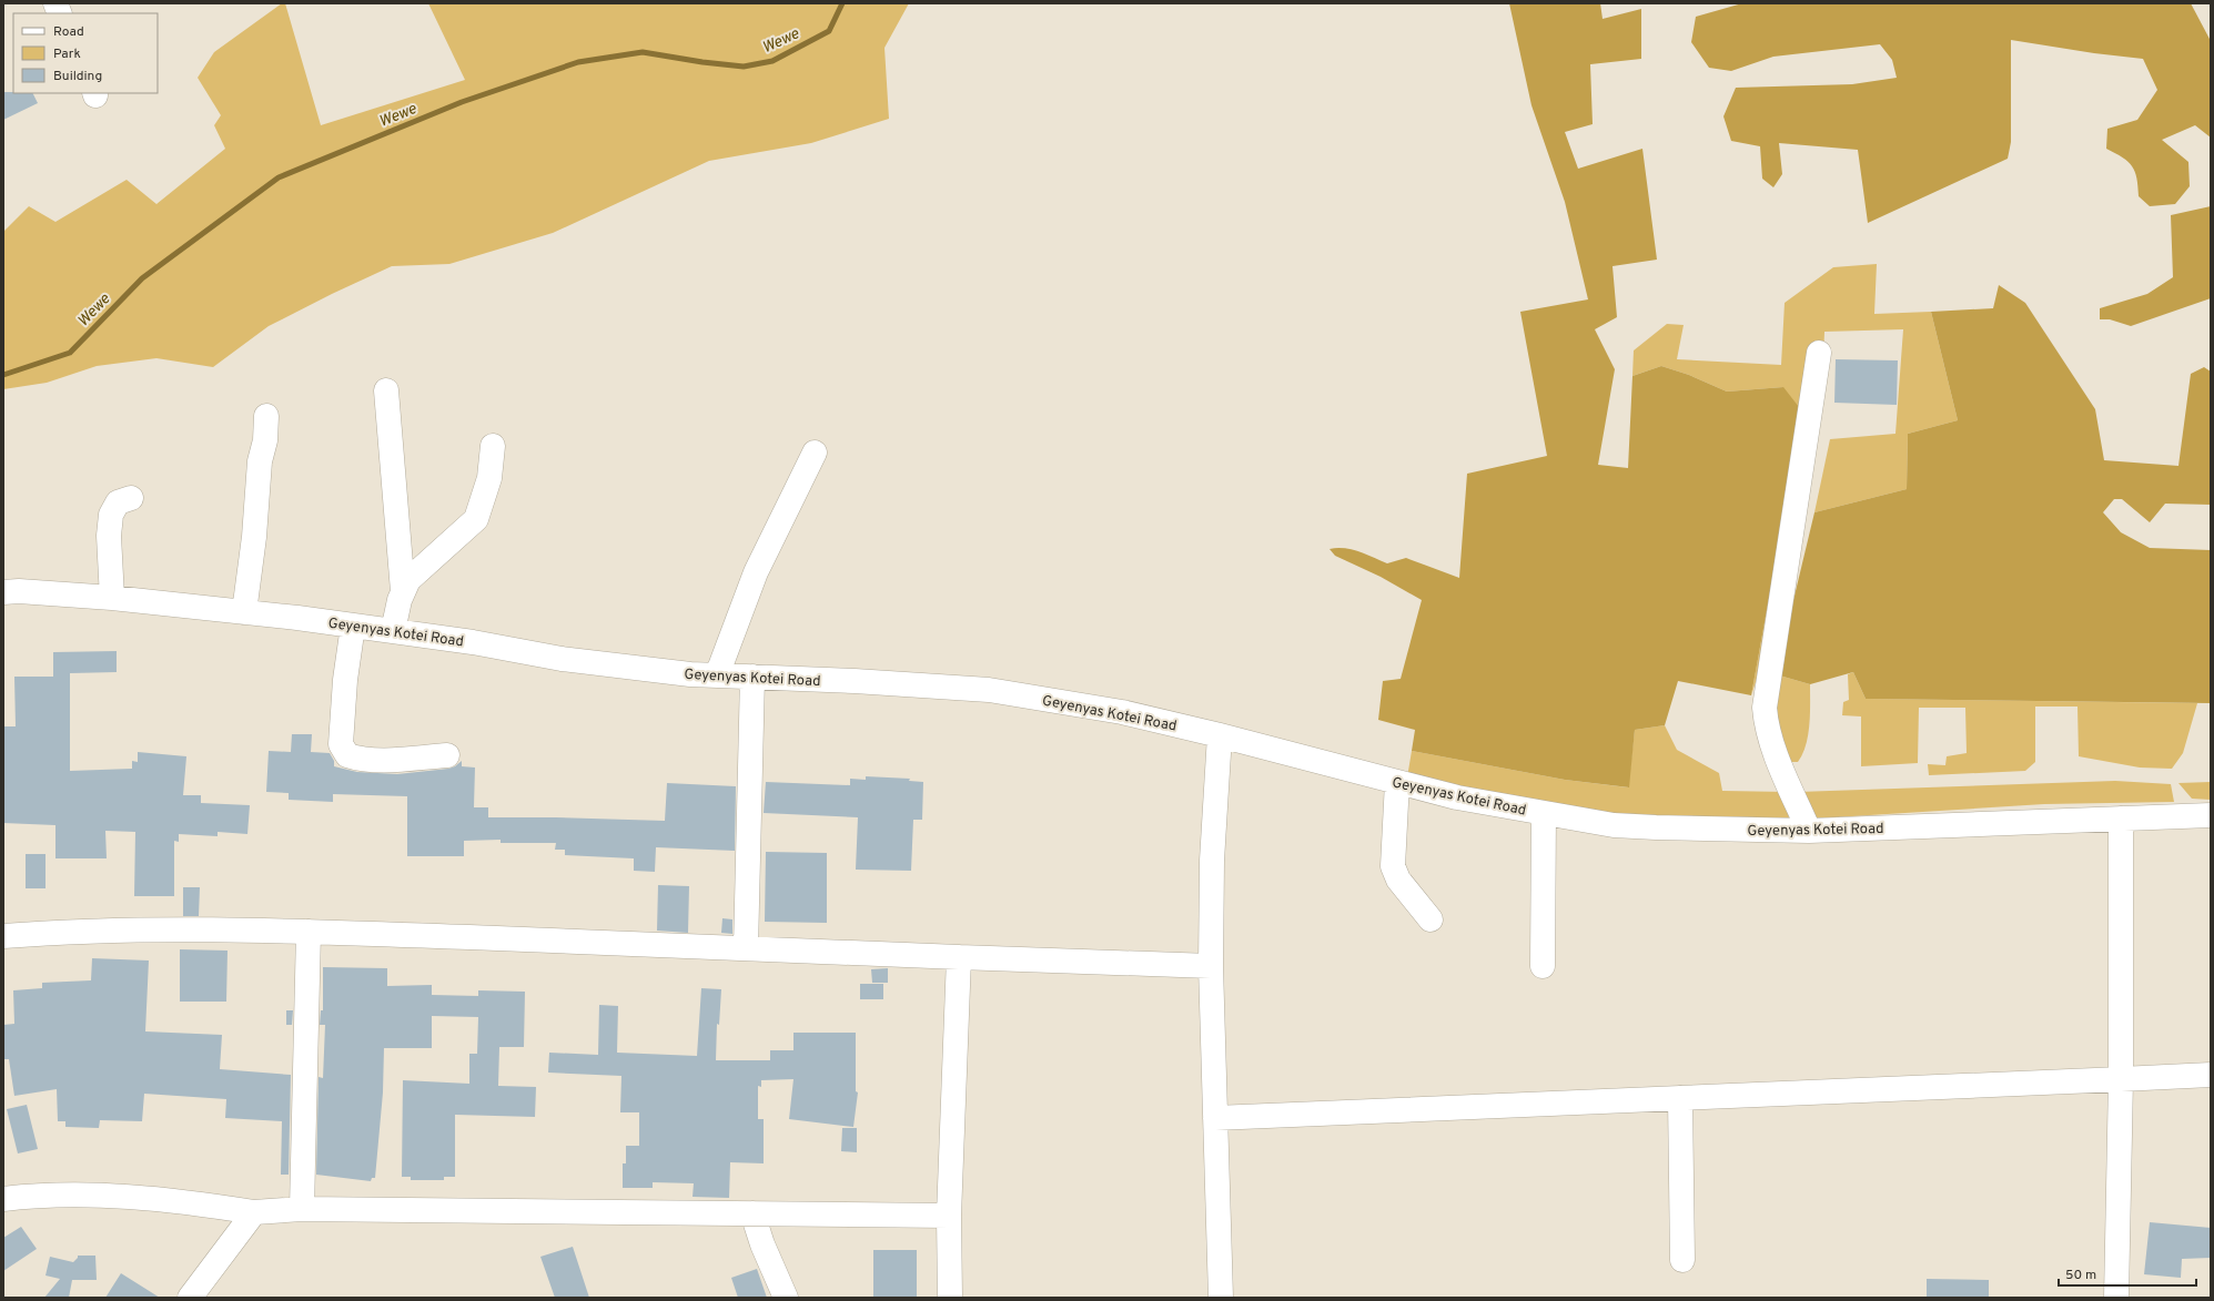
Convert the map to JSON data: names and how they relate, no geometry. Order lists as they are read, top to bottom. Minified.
{"streets":{"street":["Geyenyas Kotei Road"]},"water":["Wewe"],"legend":["Road","Park","Building"],"scale_bar":"50 m"}
